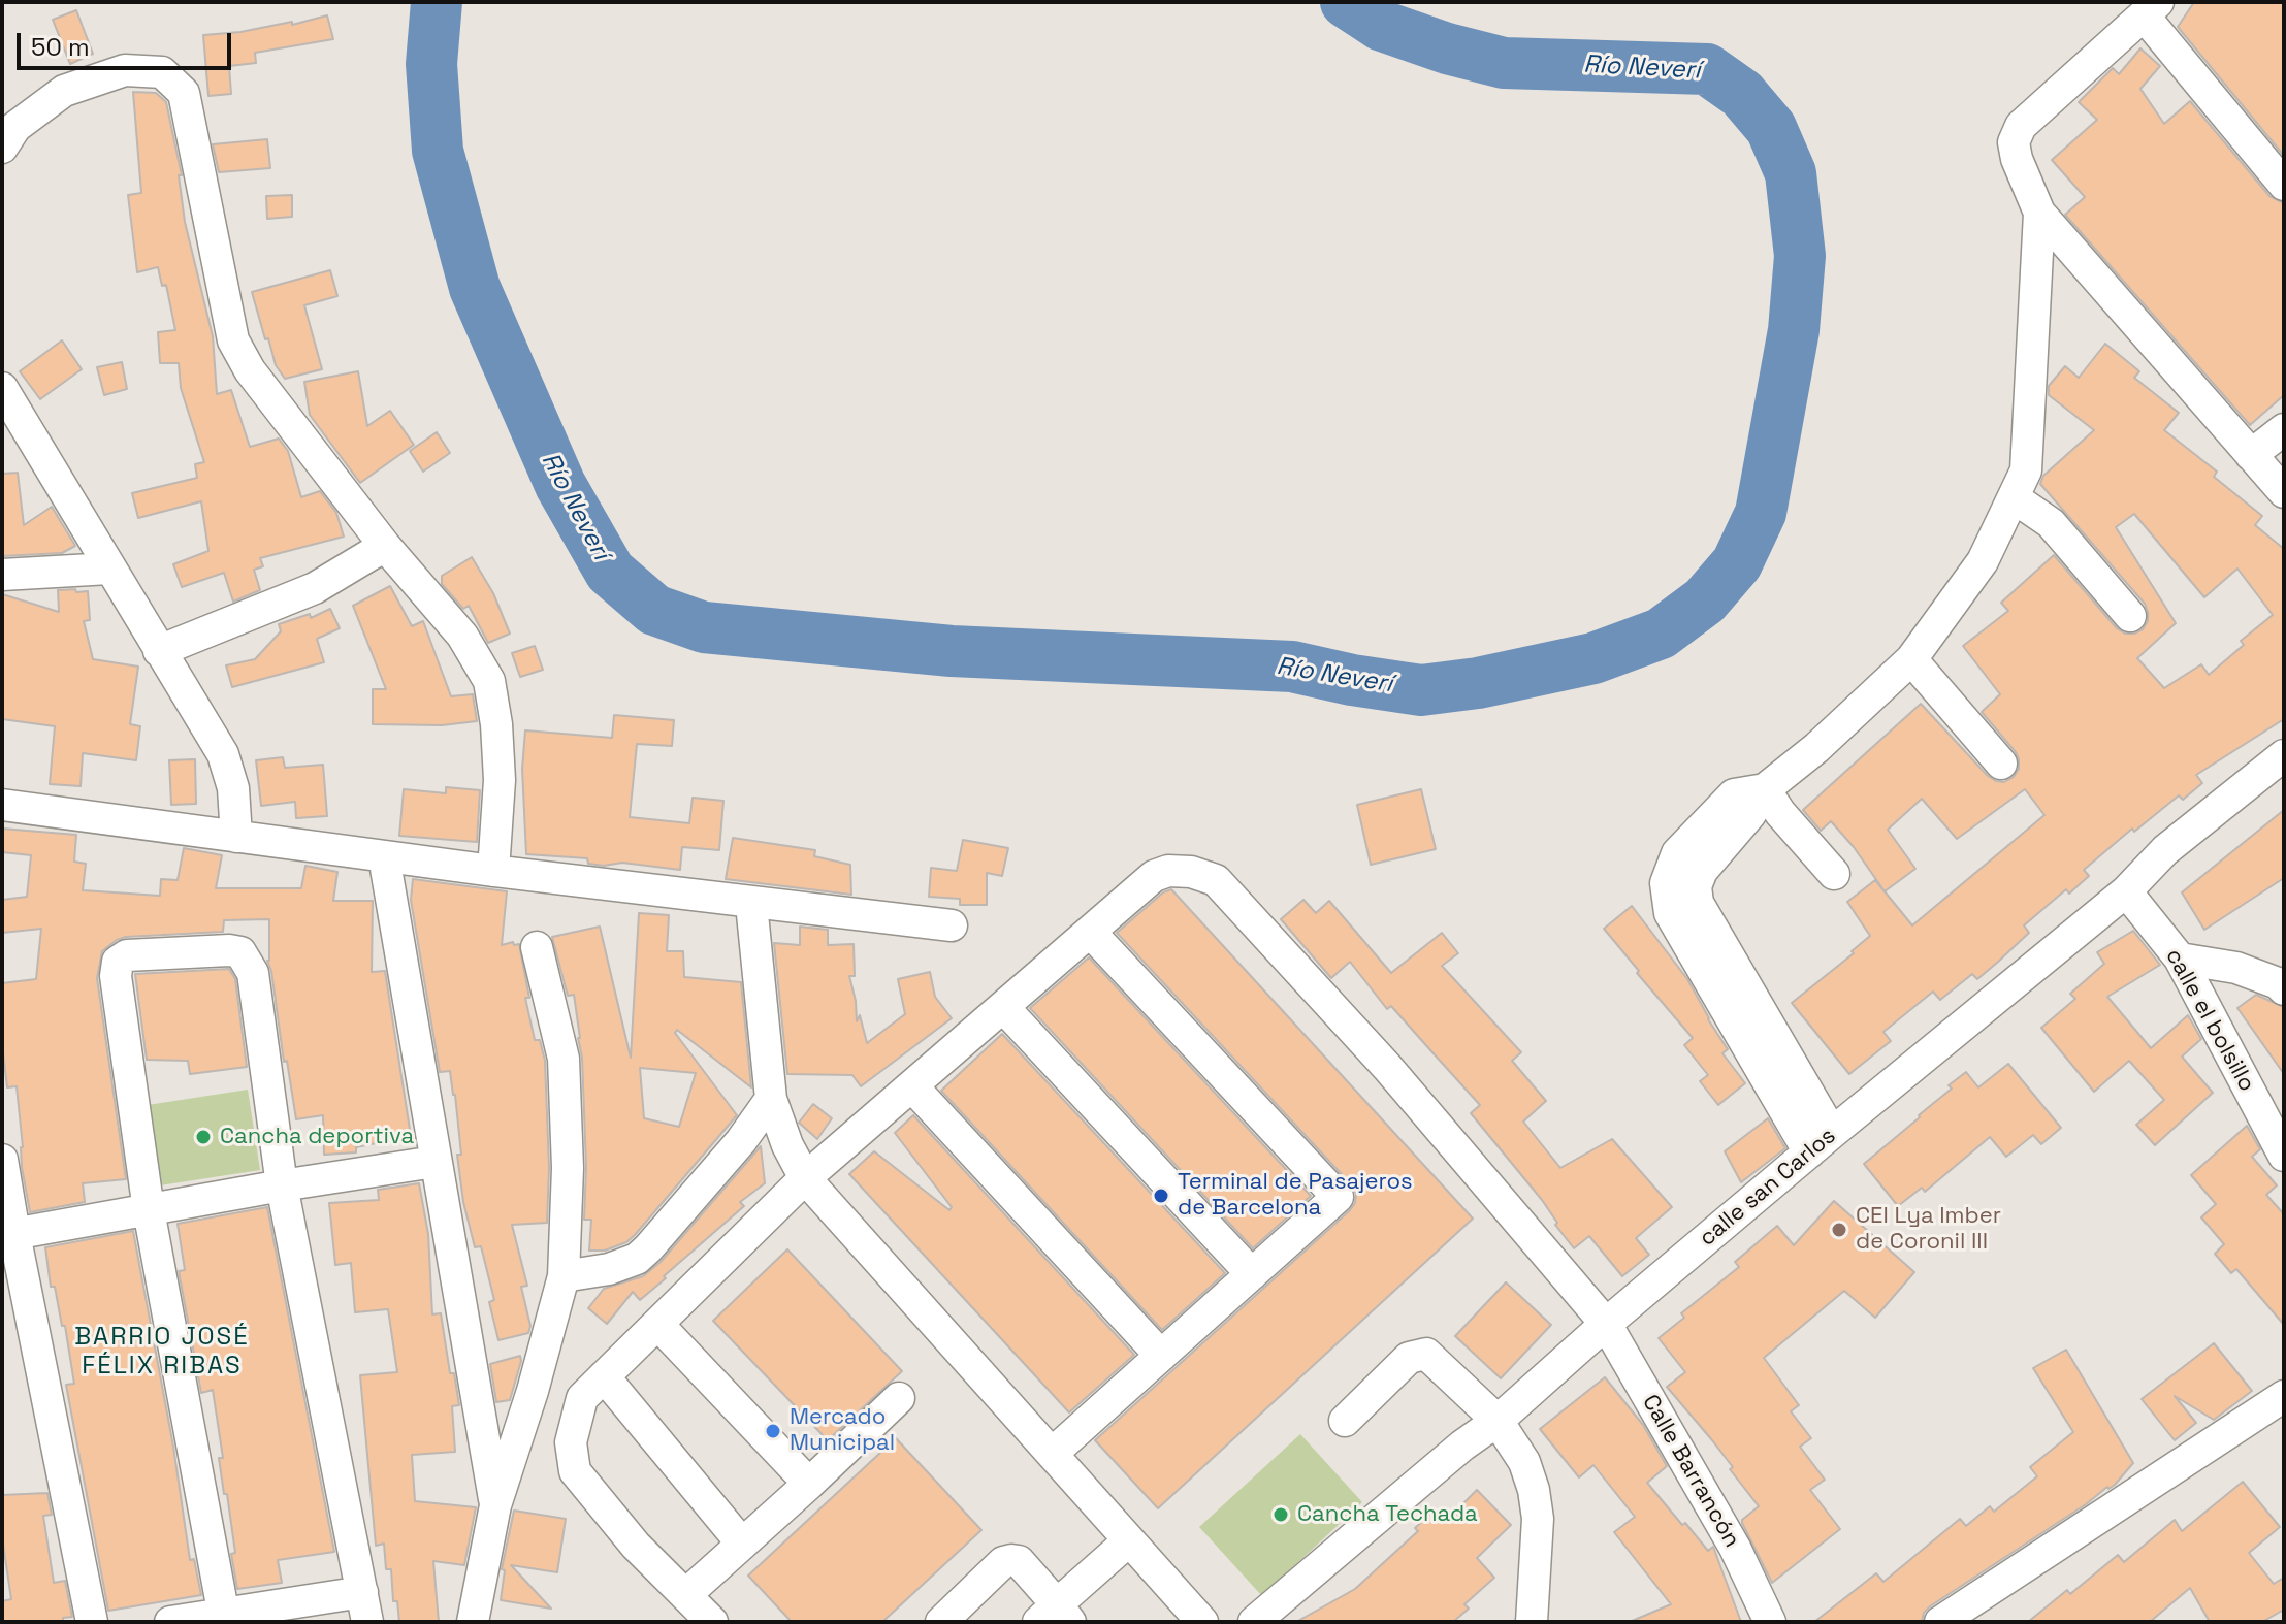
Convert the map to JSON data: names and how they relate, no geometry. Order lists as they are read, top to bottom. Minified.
{"streets":{"street":["calle el bolsillo","calle san Carlos","Calle Barrancón"]},"crossings":[["calle el bolsillo","calle san Carlos"],["calle san Carlos","Calle Barrancón"]],"districts":["BARRIO JOSÉ FÉLIX RIBAS"],"water":["Río Neverí"],"places":["Cancha deportiva","Terminal de Pasajeros de Barcelona","CEI Lya Imber de Coronil III","Mercado Municipal","Cancha Techada"],"scale_bar":"50 m"}
